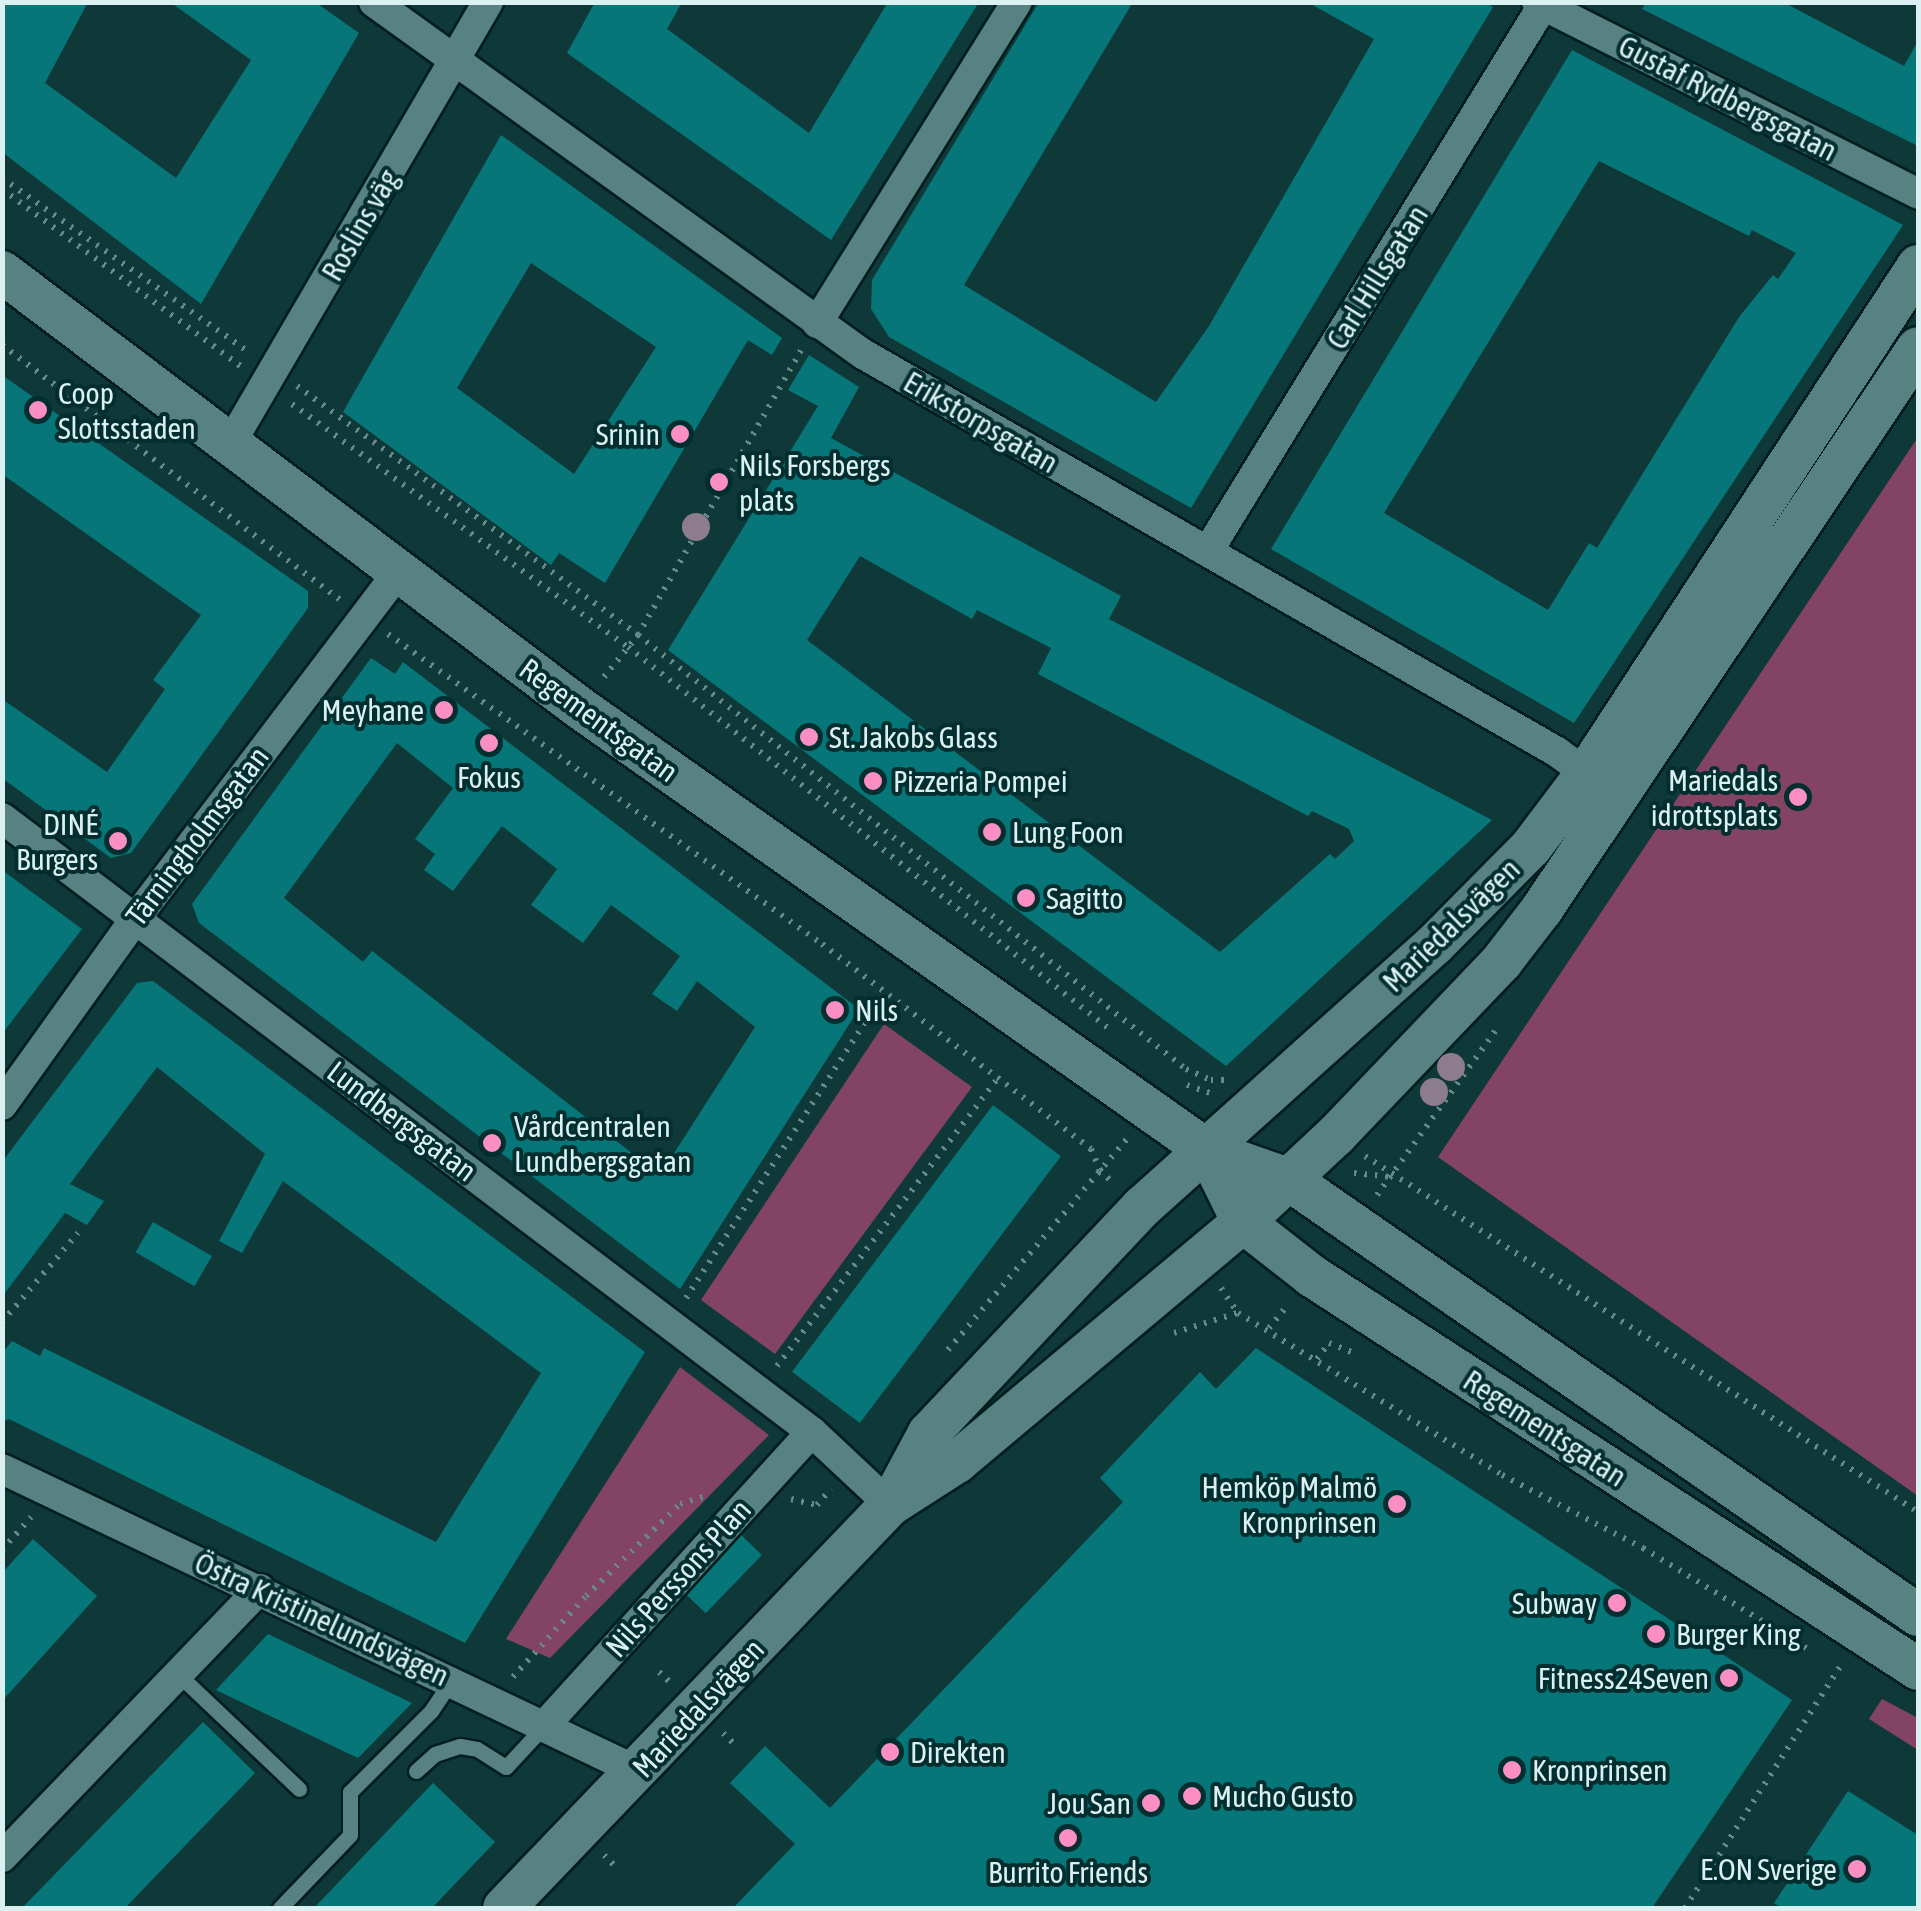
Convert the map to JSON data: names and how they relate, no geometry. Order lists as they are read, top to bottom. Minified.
{"streets":{"main road":["Regementsgatan","Mariedalsvägen"],"street":["Gustaf Rydbergsgatan","Roslins väg","Carl Hillsgatan","Erikstorpsgatan","Tärningholmsgatan","Lundbergsgatan","Nils Perssons Plan","Östra Kristinelundsvägen"]},"crossings":[["Gustaf Rydbergsgatan","Carl Hillsgatan"],["Roslins väg","Erikstorpsgatan"],["Roslins väg","Regementsgatan"],["Carl Hillsgatan","Erikstorpsgatan"],["Erikstorpsgatan","Mariedalsvägen"],["Regementsgatan","Tärningholmsgatan"],["Regementsgatan","Mariedalsvägen"],["Tärningholmsgatan","Lundbergsgatan"],["Mariedalsvägen","Lundbergsgatan"],["Mariedalsvägen","Östra Kristinelundsvägen"],["Lundbergsgatan","Nils Perssons Plan"],["Nils Perssons Plan","Östra Kristinelundsvägen"]],"places":["Coop Slottsstaden","Srinin","Nils Forsbergs plats","Meyhane","St. Jakobs Glass","Fokus","Pizzeria Pompei","Mariedals idrottsplats","Lung Foon","DINÉ Burgers","Sagitto","Nils","Vårdcentralen Lundbergsgatan","Hemköp Malmö Kronprinsen","Subway","Burger King","Fitness24Seven","Direkten","Kronprinsen","Mucho Gusto","Jou San","Burrito Friends","E.ON Sverige"]}
